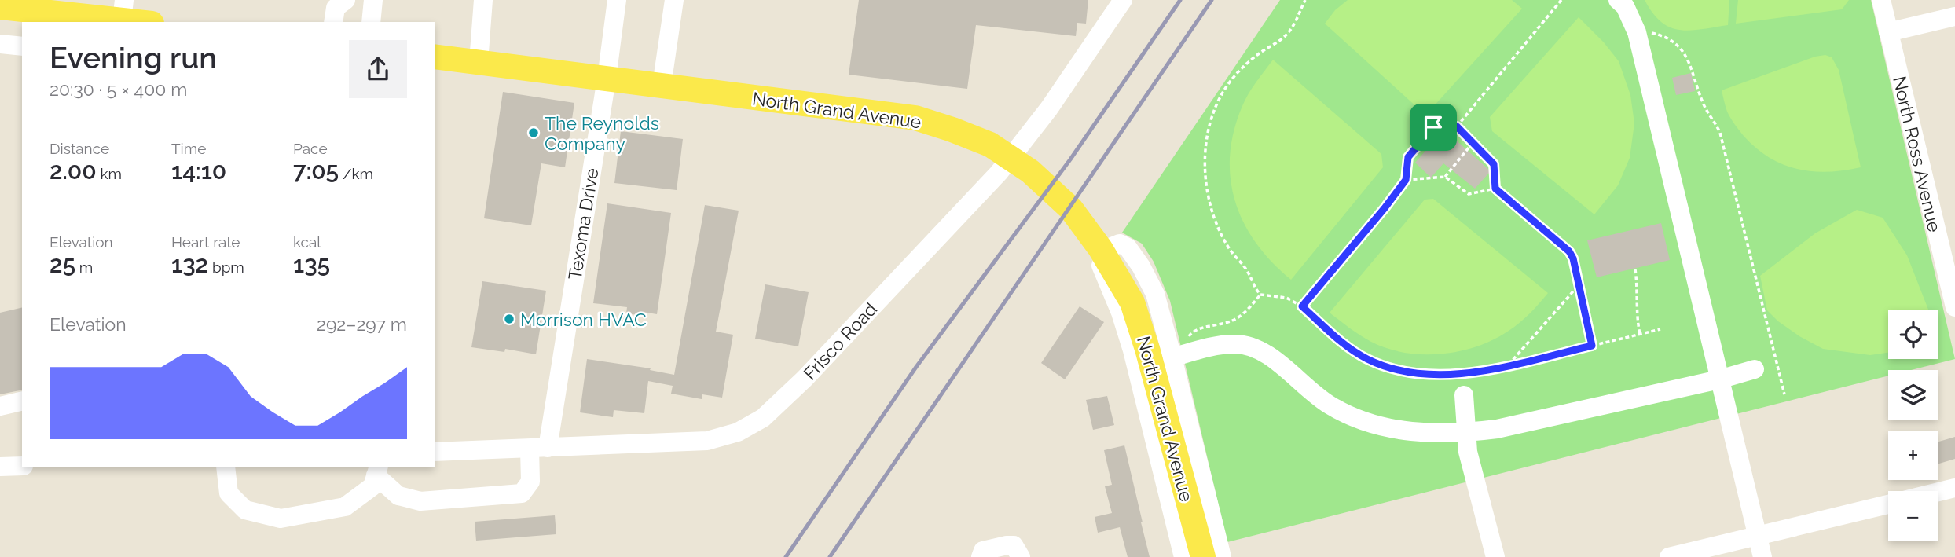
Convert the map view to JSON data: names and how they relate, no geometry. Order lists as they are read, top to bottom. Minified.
{"streets":{"main road":["North Grand Avenue"],"street":["North Ross Avenue","Texoma Drive","Frisco Road"]},"crossings":[["North Grand Avenue","Texoma Drive"],["Texoma Drive","Frisco Road"]],"places":["The Reynolds Company","Morrison HVAC"],"page":{"heading":["Evening run","20:30 · 5 × 400 m"],"stats":[["Distance","2.00 km"],["Time","14:10"],["Pace","7:05 /km"],["Elevation","25 m"],["Heart rate","132 bpm"],["kcal","135"]],"chart":["Elevation","292–297 m"],"map_buttons":["+","−"]}}
